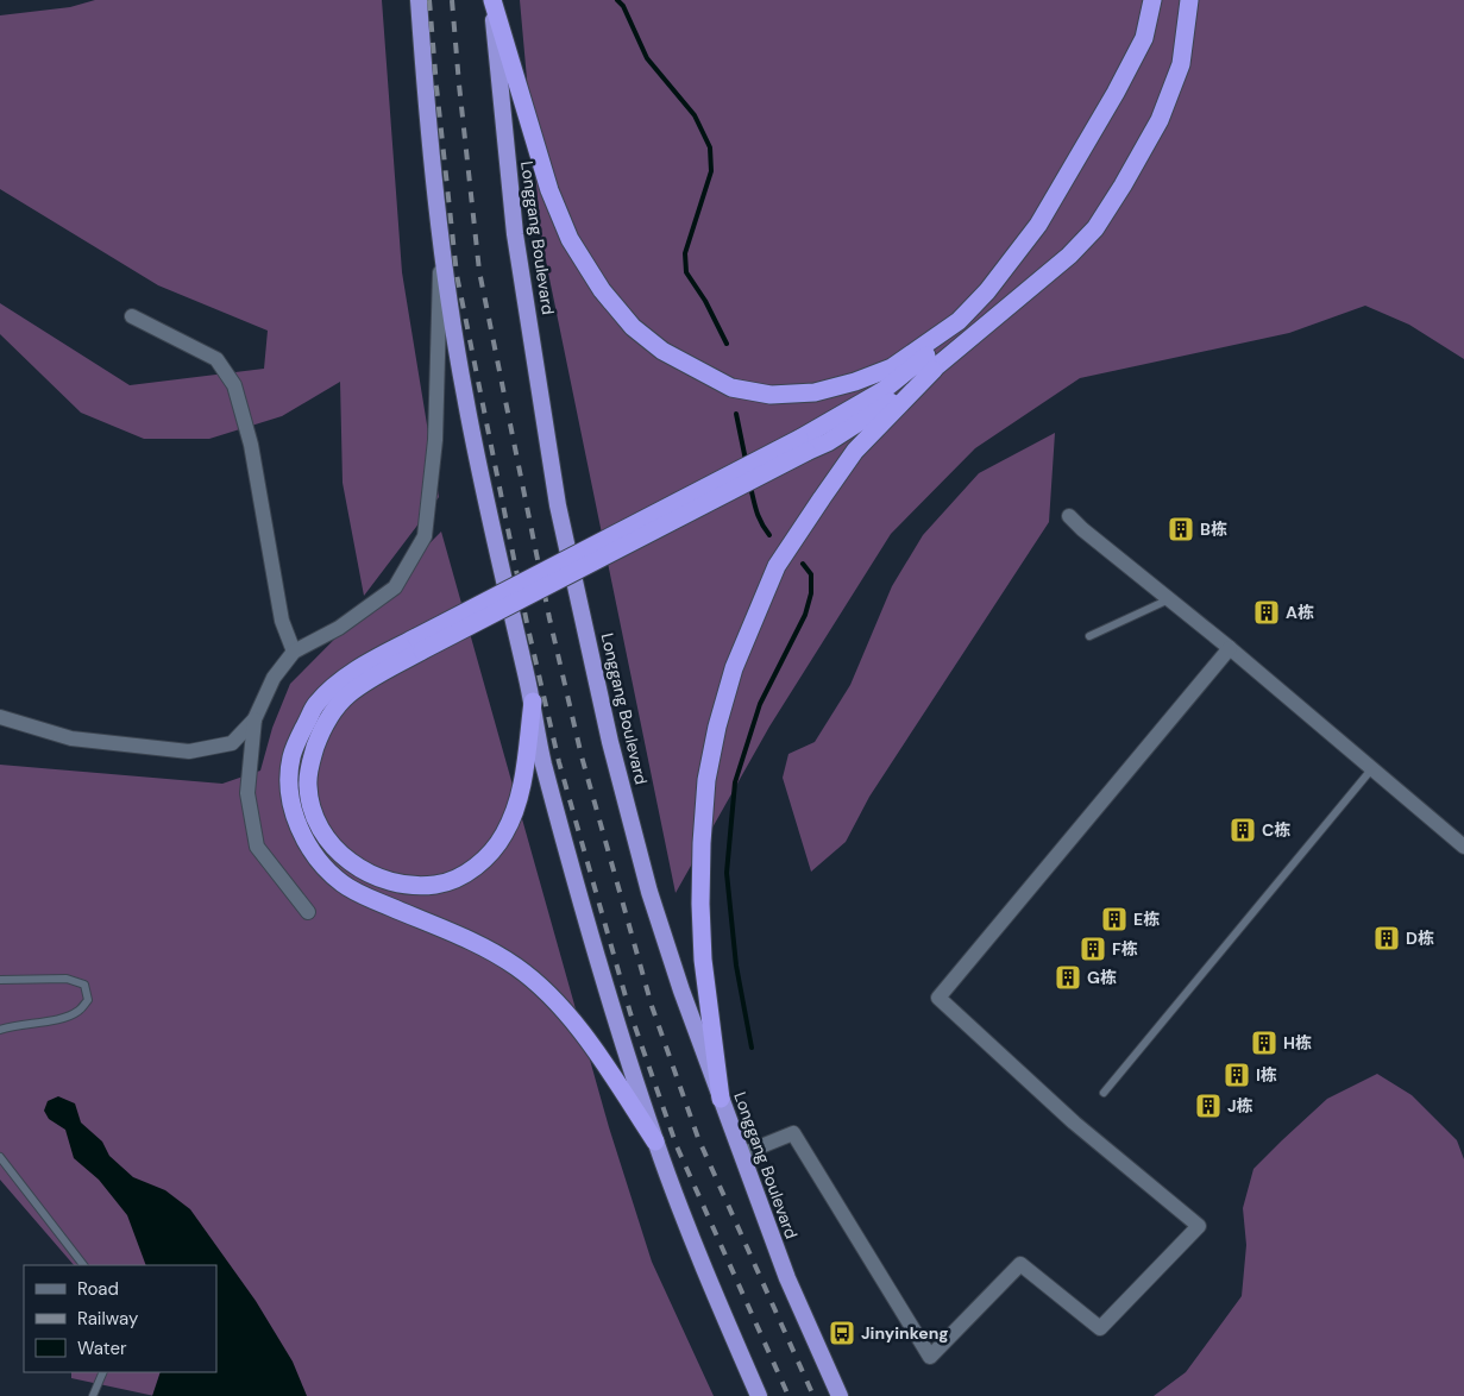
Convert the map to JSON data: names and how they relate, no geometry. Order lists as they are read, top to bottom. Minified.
{"streets":{"highway":["Longgang Boulevard"]},"places":{"building":["B栋","A栋","C栋","E栋","D栋","F栋","G栋","H栋","I栋","J栋"],"bus stop":["Jinyinkeng"]},"legend":["Road","Railway","Water"]}
